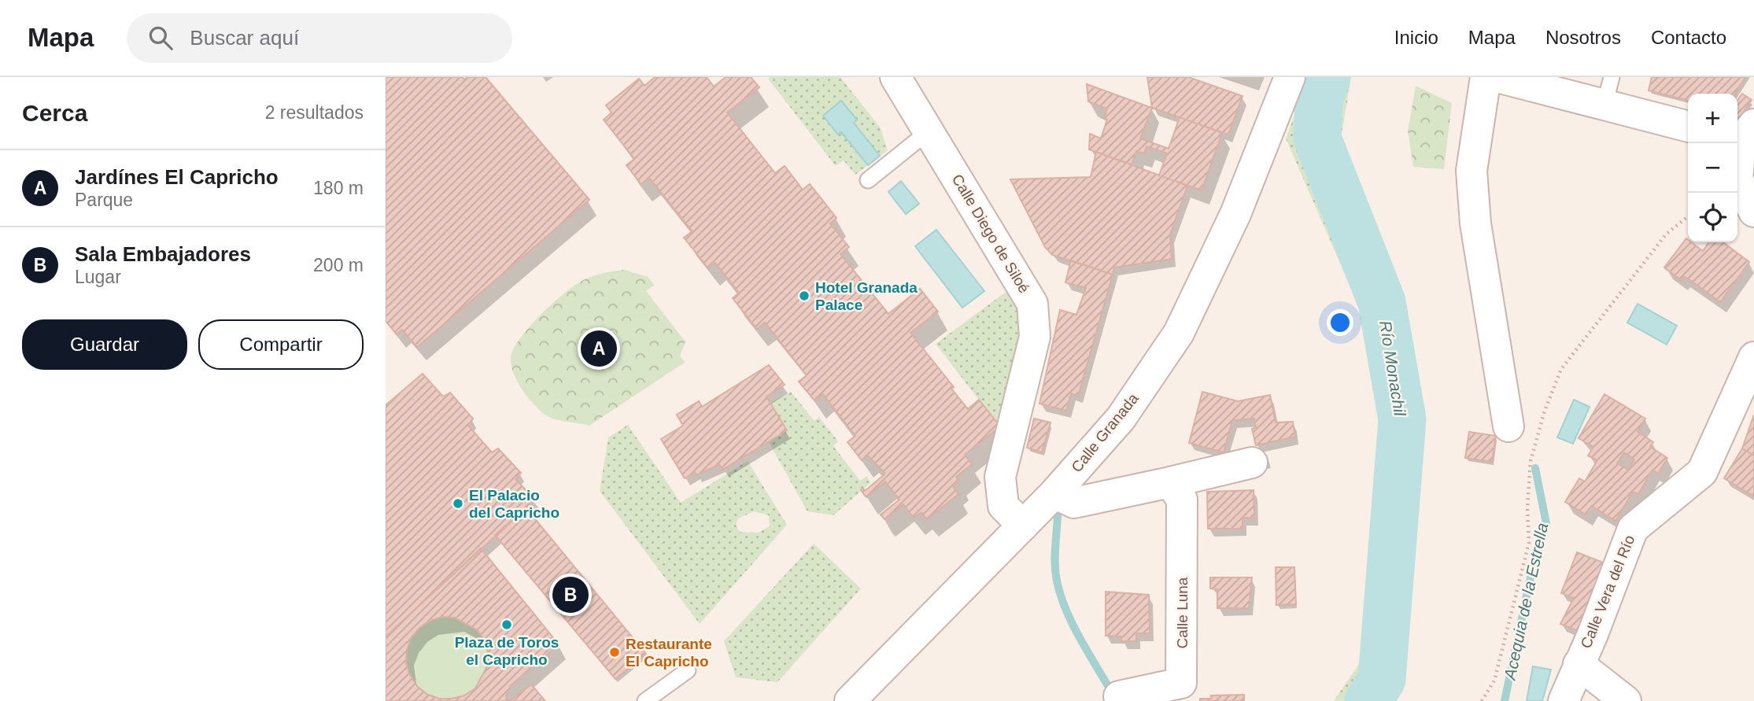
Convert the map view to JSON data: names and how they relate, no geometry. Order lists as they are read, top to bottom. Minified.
{"streets":{"street":["Calle Diego de Siloé","Calle Granada","Calle Vera del Río","Calle Luna"]},"crossings":[["Calle Diego de Siloé","Calle Granada"]],"water":["Río Monachil","Acequia de la Estrella"],"places":["Hotel Granada Palace","El Palacio del Capricho","Plaza de Toros el Capricho","Restaurante El Capricho"],"page":{"header":"Mapa","search":"Buscar aquí","nav":["Inicio","Mapa","Nosotros","Contacto"],"heading":["Cerca","2 resultados"],"map_buttons":["+","−"],"list":[{"mark":"A","name":"Jardínes El Capricho","note":"Parque","value":"180 m"},{"mark":"B","name":"Sala Embajadores","note":"Lugar","value":"200 m"}],"buttons":["Guardar","Compartir"],"pins":["A","B"]}}
